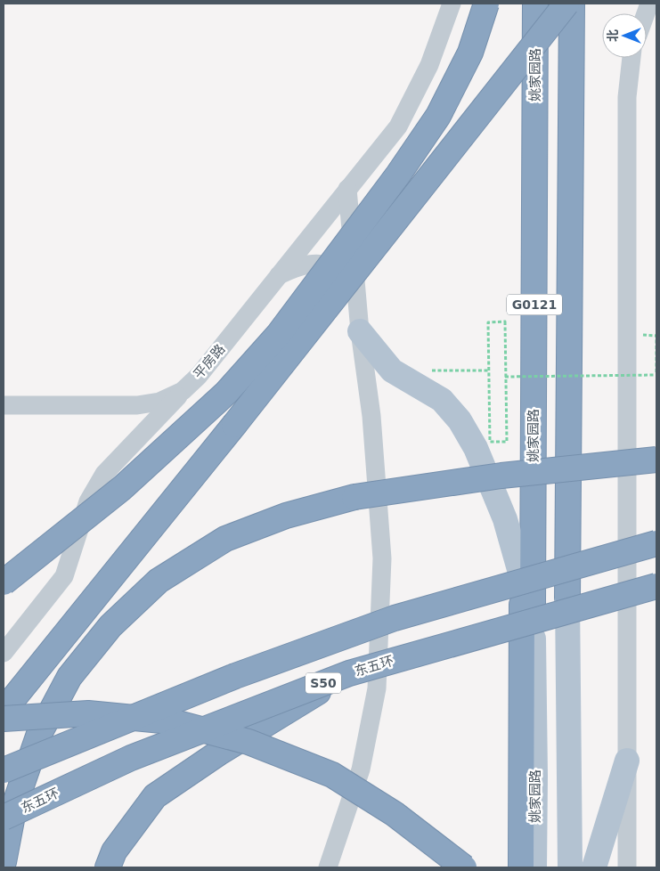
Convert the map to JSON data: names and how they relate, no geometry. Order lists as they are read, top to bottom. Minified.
{"streets":{"highway":["姚家园路","G0121","东五环","S50"],"street":["平房路"]},"north":"left"}
